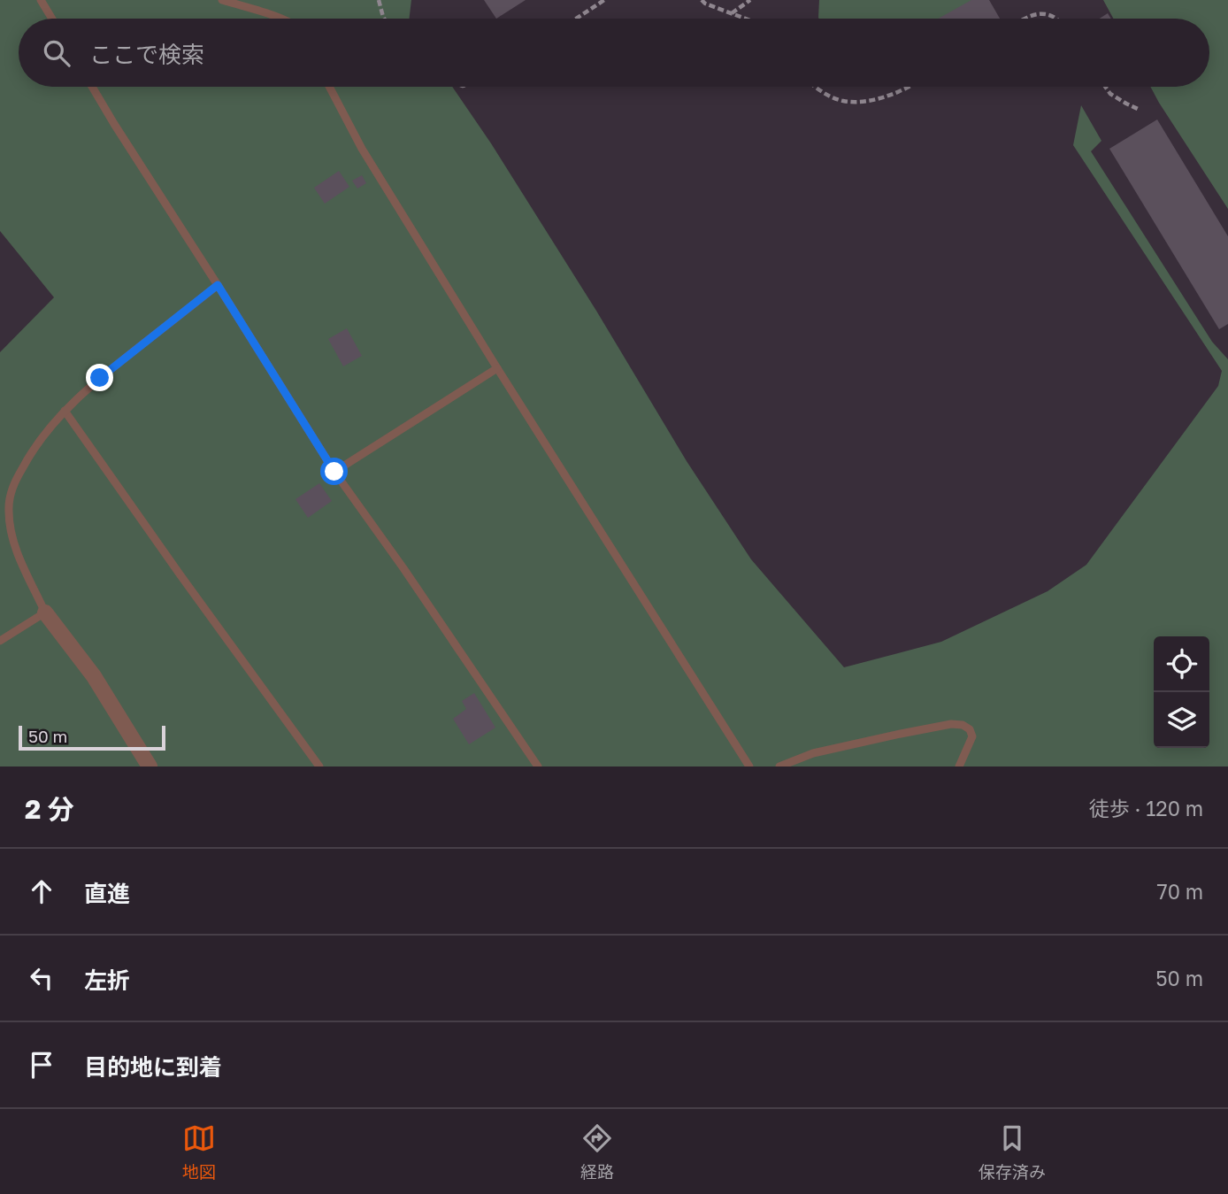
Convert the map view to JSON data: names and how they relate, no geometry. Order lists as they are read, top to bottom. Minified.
{"scale_bar":"50 m","page":{"search":"ここで検索","scale":"50 m","heading":["2 分","徒歩 · 120 m"],"list":[["直進","70 m"],["左折","50 m"],"目的地に到着"],"nav":["地図","経路","保存済み"]}}
